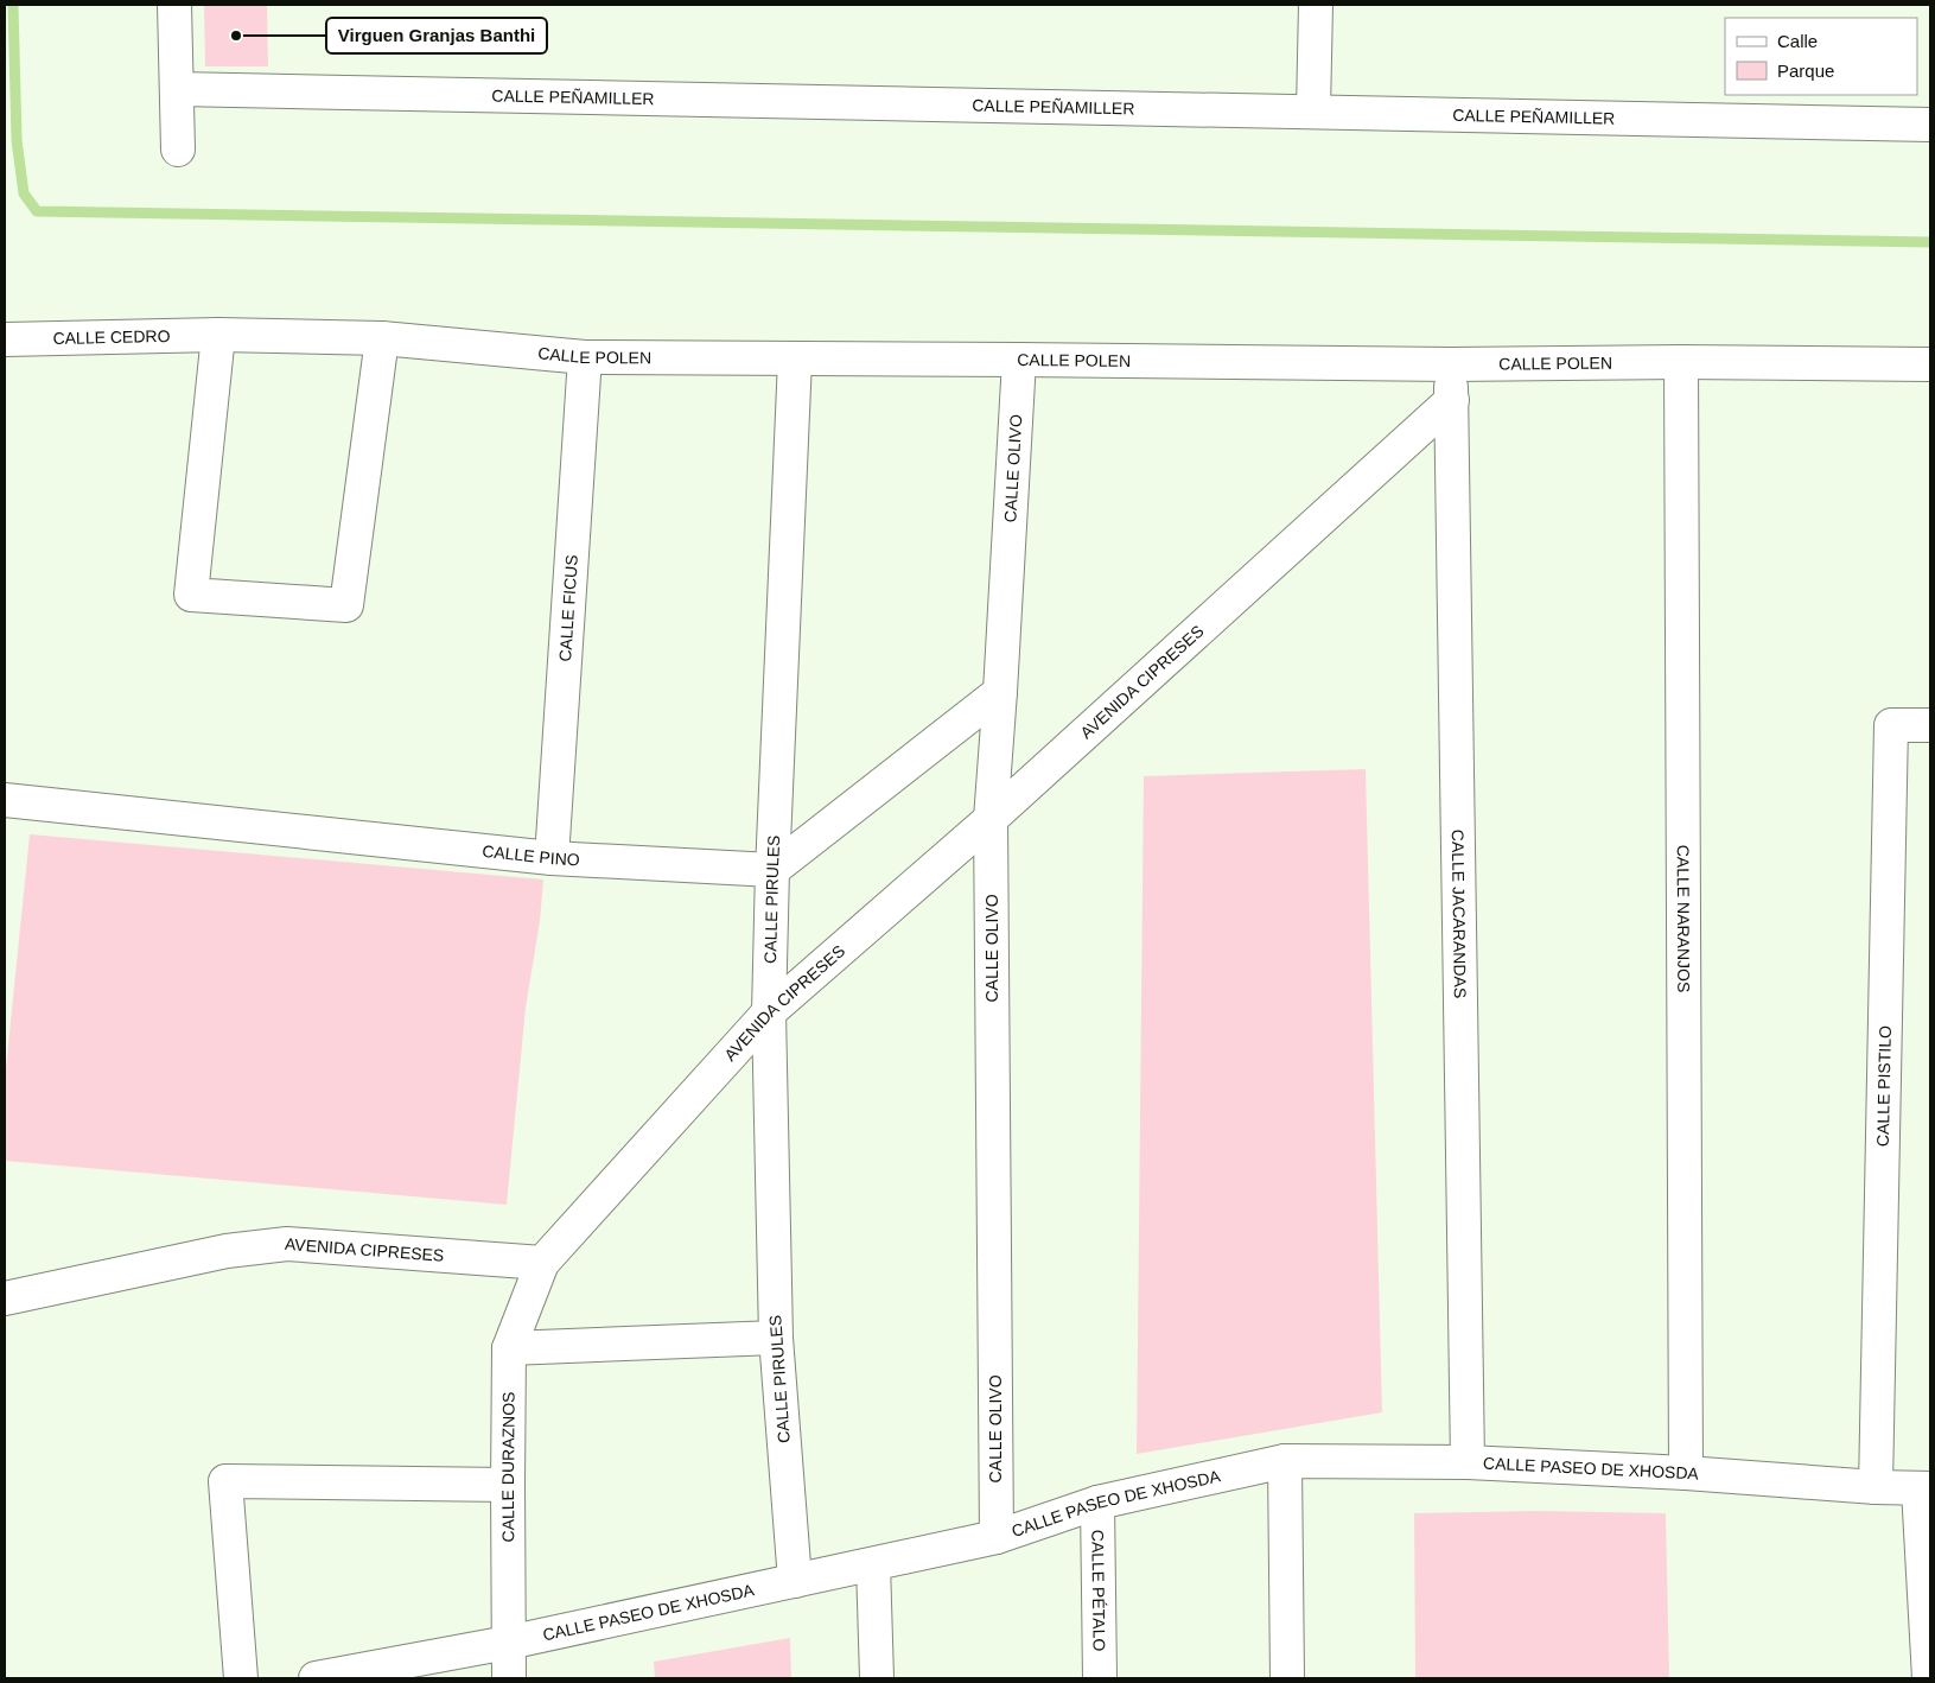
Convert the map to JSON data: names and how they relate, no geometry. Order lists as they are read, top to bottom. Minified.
{"streets":{"street":["CALLE PEÑAMILLER","CALLE CEDRO","CALLE POLEN","CALLE OLIVO","CALLE FICUS","AVENIDA CIPRESES","CALLE PINO","CALLE PIRULES","CALLE JACARANDAS","CALLE NARANJOS","CALLE PISTILO","CALLE DURAZNOS","CALLE PASEO DE XHOSDA","CALLE PÉTALO"]},"crossings":[["CALLE CEDRO","CALLE POLEN"],["CALLE POLEN","CALLE OLIVO"],["CALLE POLEN","CALLE FICUS"],["CALLE POLEN","CALLE PIRULES"],["CALLE POLEN","CALLE JACARANDAS"],["CALLE POLEN","CALLE NARANJOS"],["CALLE OLIVO","AVENIDA CIPRESES"],["CALLE OLIVO","CALLE PASEO DE XHOSDA"],["CALLE FICUS","CALLE PINO"],["AVENIDA CIPRESES","CALLE PIRULES"],["AVENIDA CIPRESES","CALLE JACARANDAS"],["AVENIDA CIPRESES","CALLE DURAZNOS"],["CALLE PINO","CALLE PIRULES"],["CALLE PIRULES","CALLE PASEO DE XHOSDA"],["CALLE JACARANDAS","CALLE PASEO DE XHOSDA"],["CALLE NARANJOS","CALLE PASEO DE XHOSDA"],["CALLE PISTILO","CALLE PASEO DE XHOSDA"],["CALLE DURAZNOS","CALLE PASEO DE XHOSDA"],["CALLE PASEO DE XHOSDA","CALLE PÉTALO"]],"places":["Virguen Granjas Banthi"],"legend":["Calle","Parque"]}
